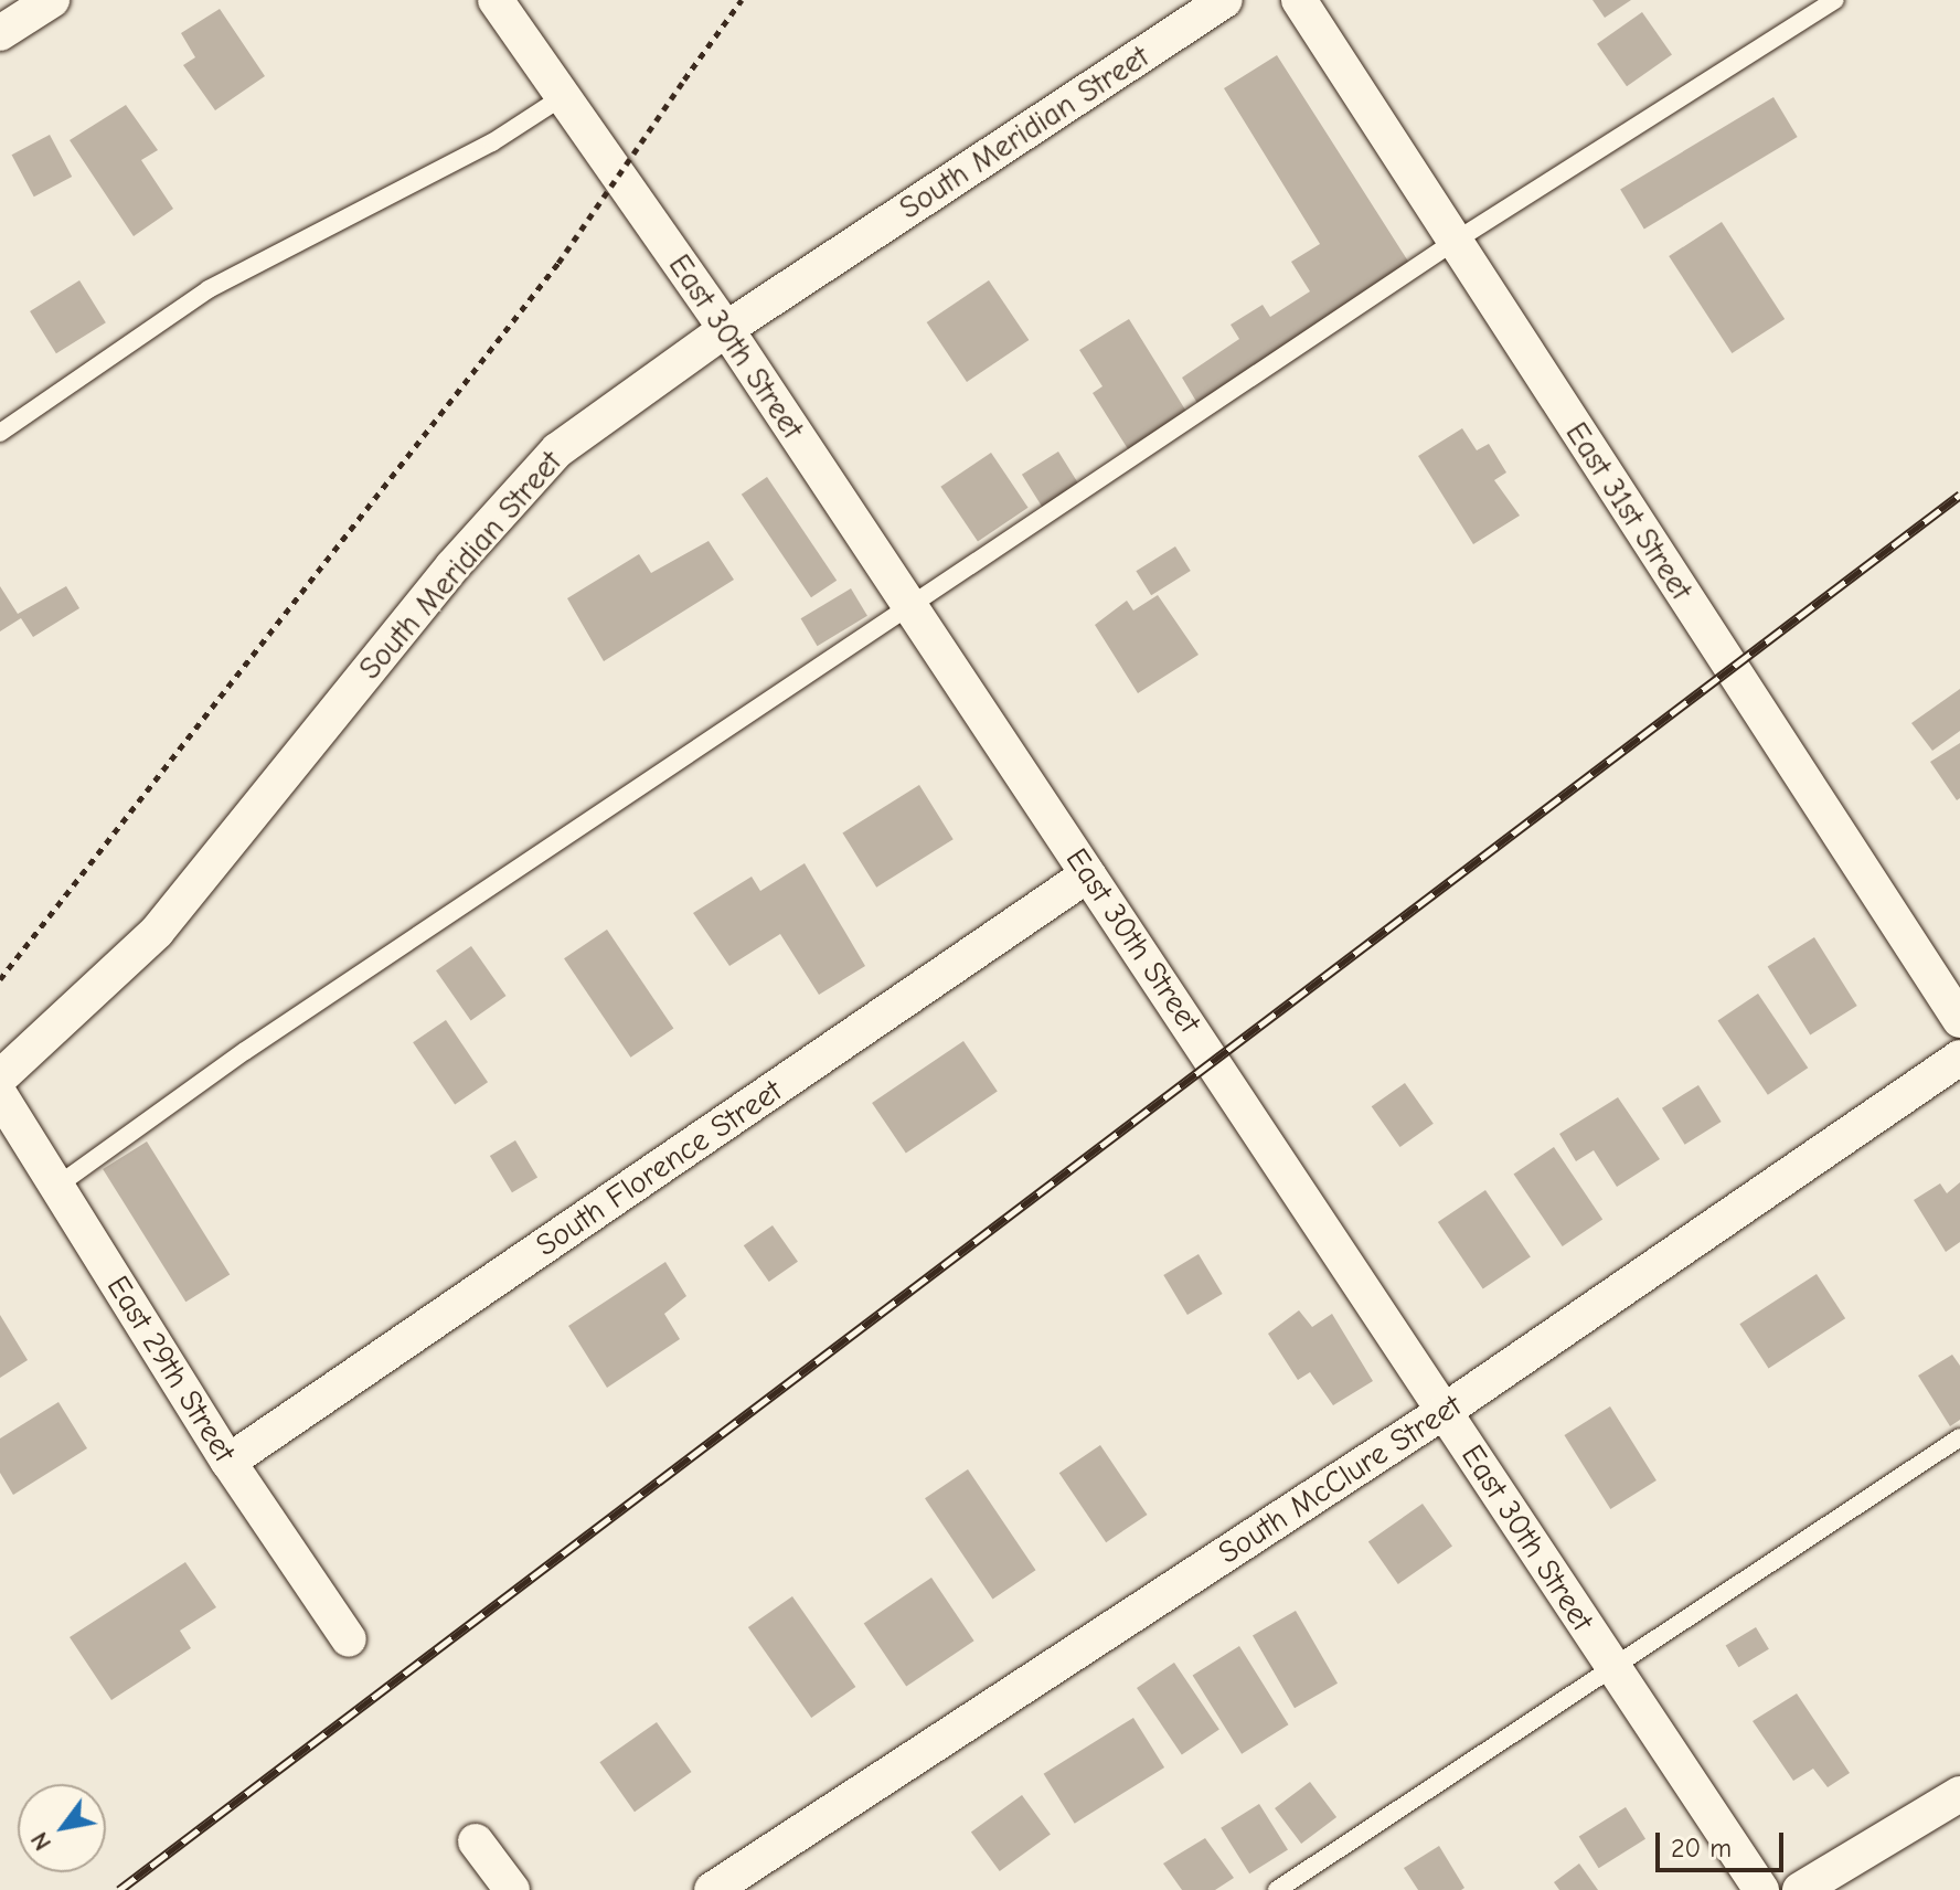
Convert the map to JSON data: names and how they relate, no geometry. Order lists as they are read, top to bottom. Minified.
{"streets":{"street":["South Meridian Street","East 30th Street","East 31st Street","South Florence Street","East 29th Street","South McClure Street"]},"crossings":[["South Meridian Street","East 30th Street"],["East 30th Street","South Florence Street"],["East 30th Street","South McClure Street"],["South Florence Street","East 29th Street"]],"scale_bar":"20 m","north":"bottom left"}
